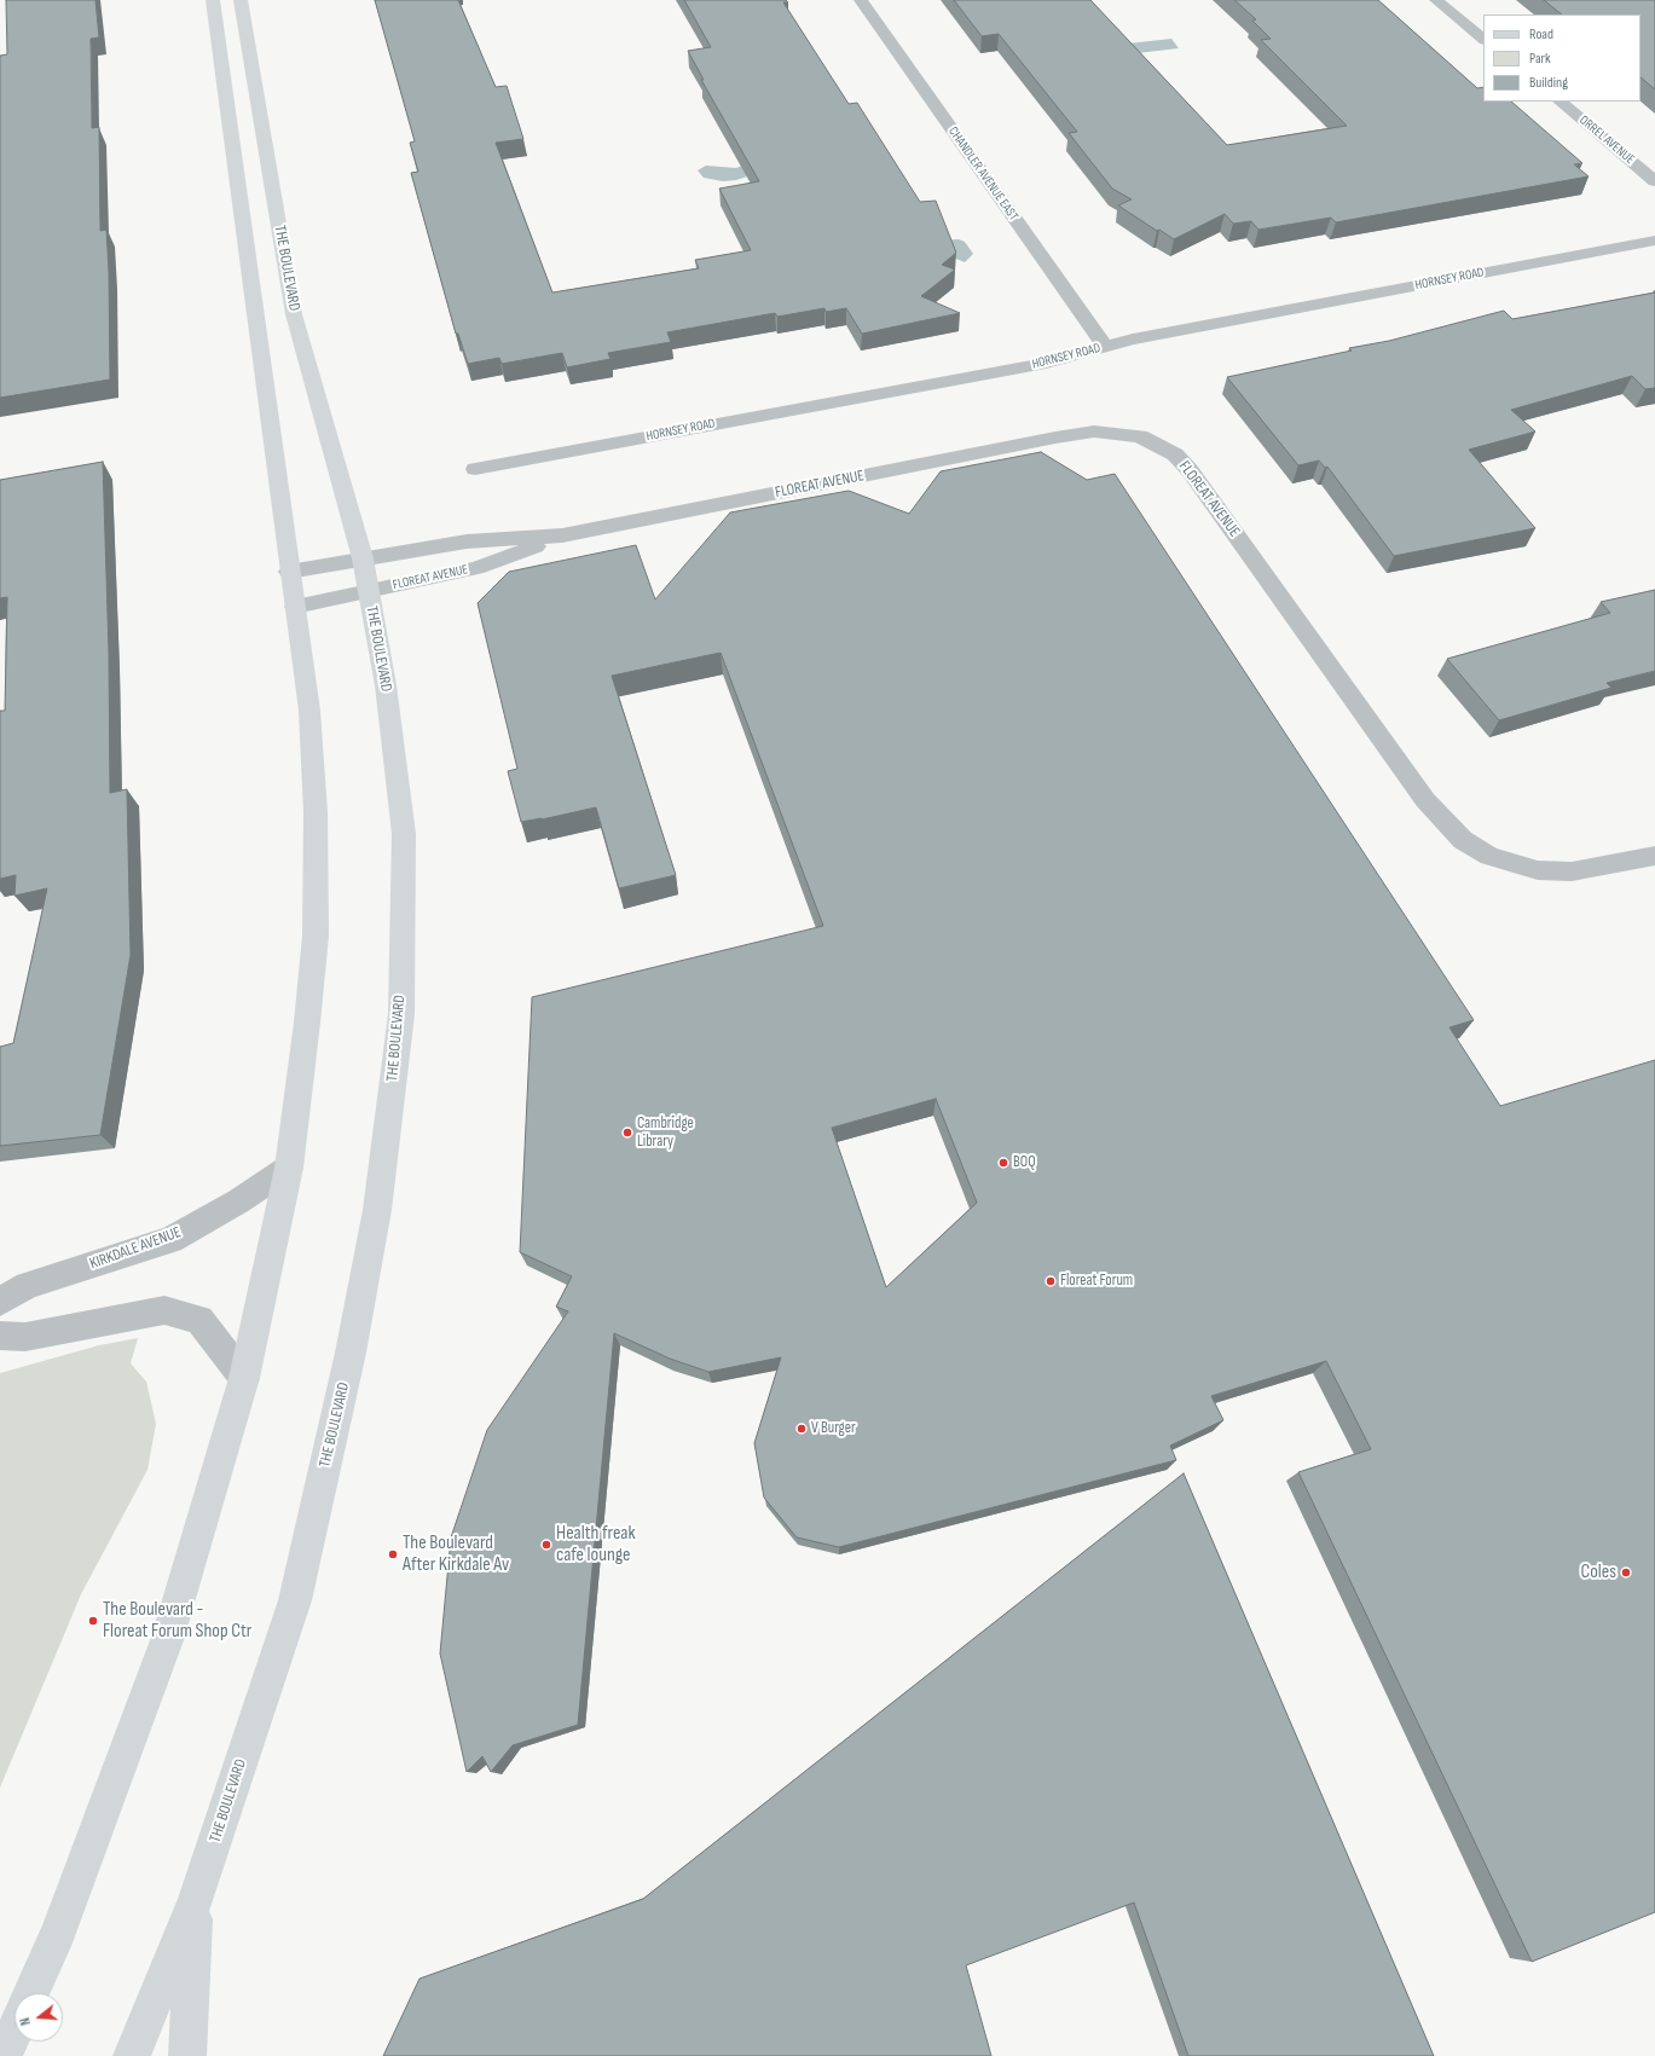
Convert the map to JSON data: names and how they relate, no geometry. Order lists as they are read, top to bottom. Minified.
{"streets":{"main road":["THE BOULEVARD"],"street":["ORREL AVENUE","CHANDLER AVENUE EAST","HORNSEY ROAD","FLOREAT AVENUE","KIRKDALE AVENUE"]},"crossings":[["CHANDLER AVENUE EAST","HORNSEY ROAD"],["THE BOULEVARD","FLOREAT AVENUE"]],"places":["Cambridge Library","BOQ","Floreat Forum","V Burger","Health freak cafe lounge","The Boulevard After Kirkdale Av","Coles","The Boulevard - Floreat Forum Shop Ctr"],"legend":["Road","Park","Building"],"north":"left"}
